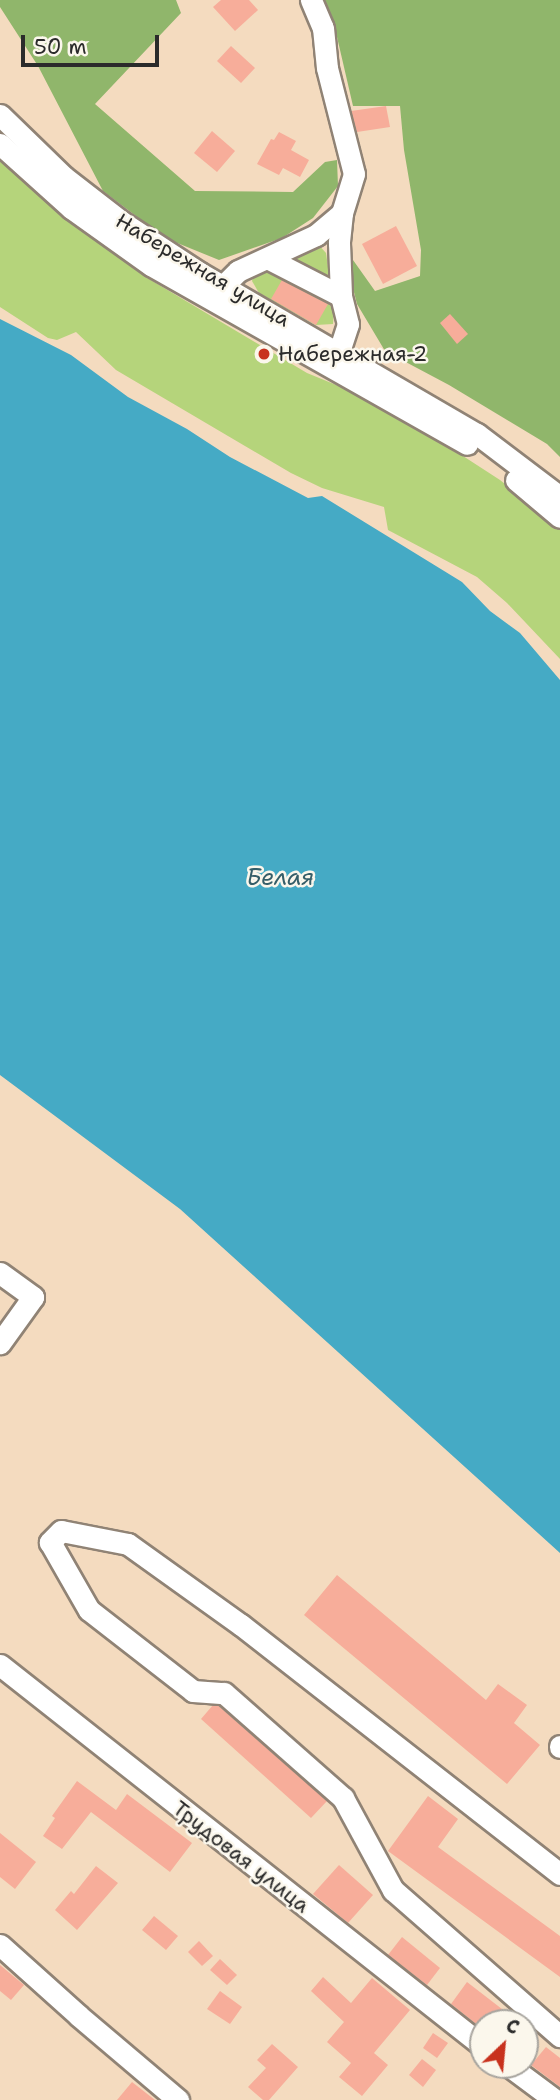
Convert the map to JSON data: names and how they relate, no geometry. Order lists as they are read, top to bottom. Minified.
{"streets":{"street":["Набережная улица","Трудовая улица"]},"water":["Белая"],"places":["Набережная-2"],"scale_bar":"50 m","north":"top right"}
